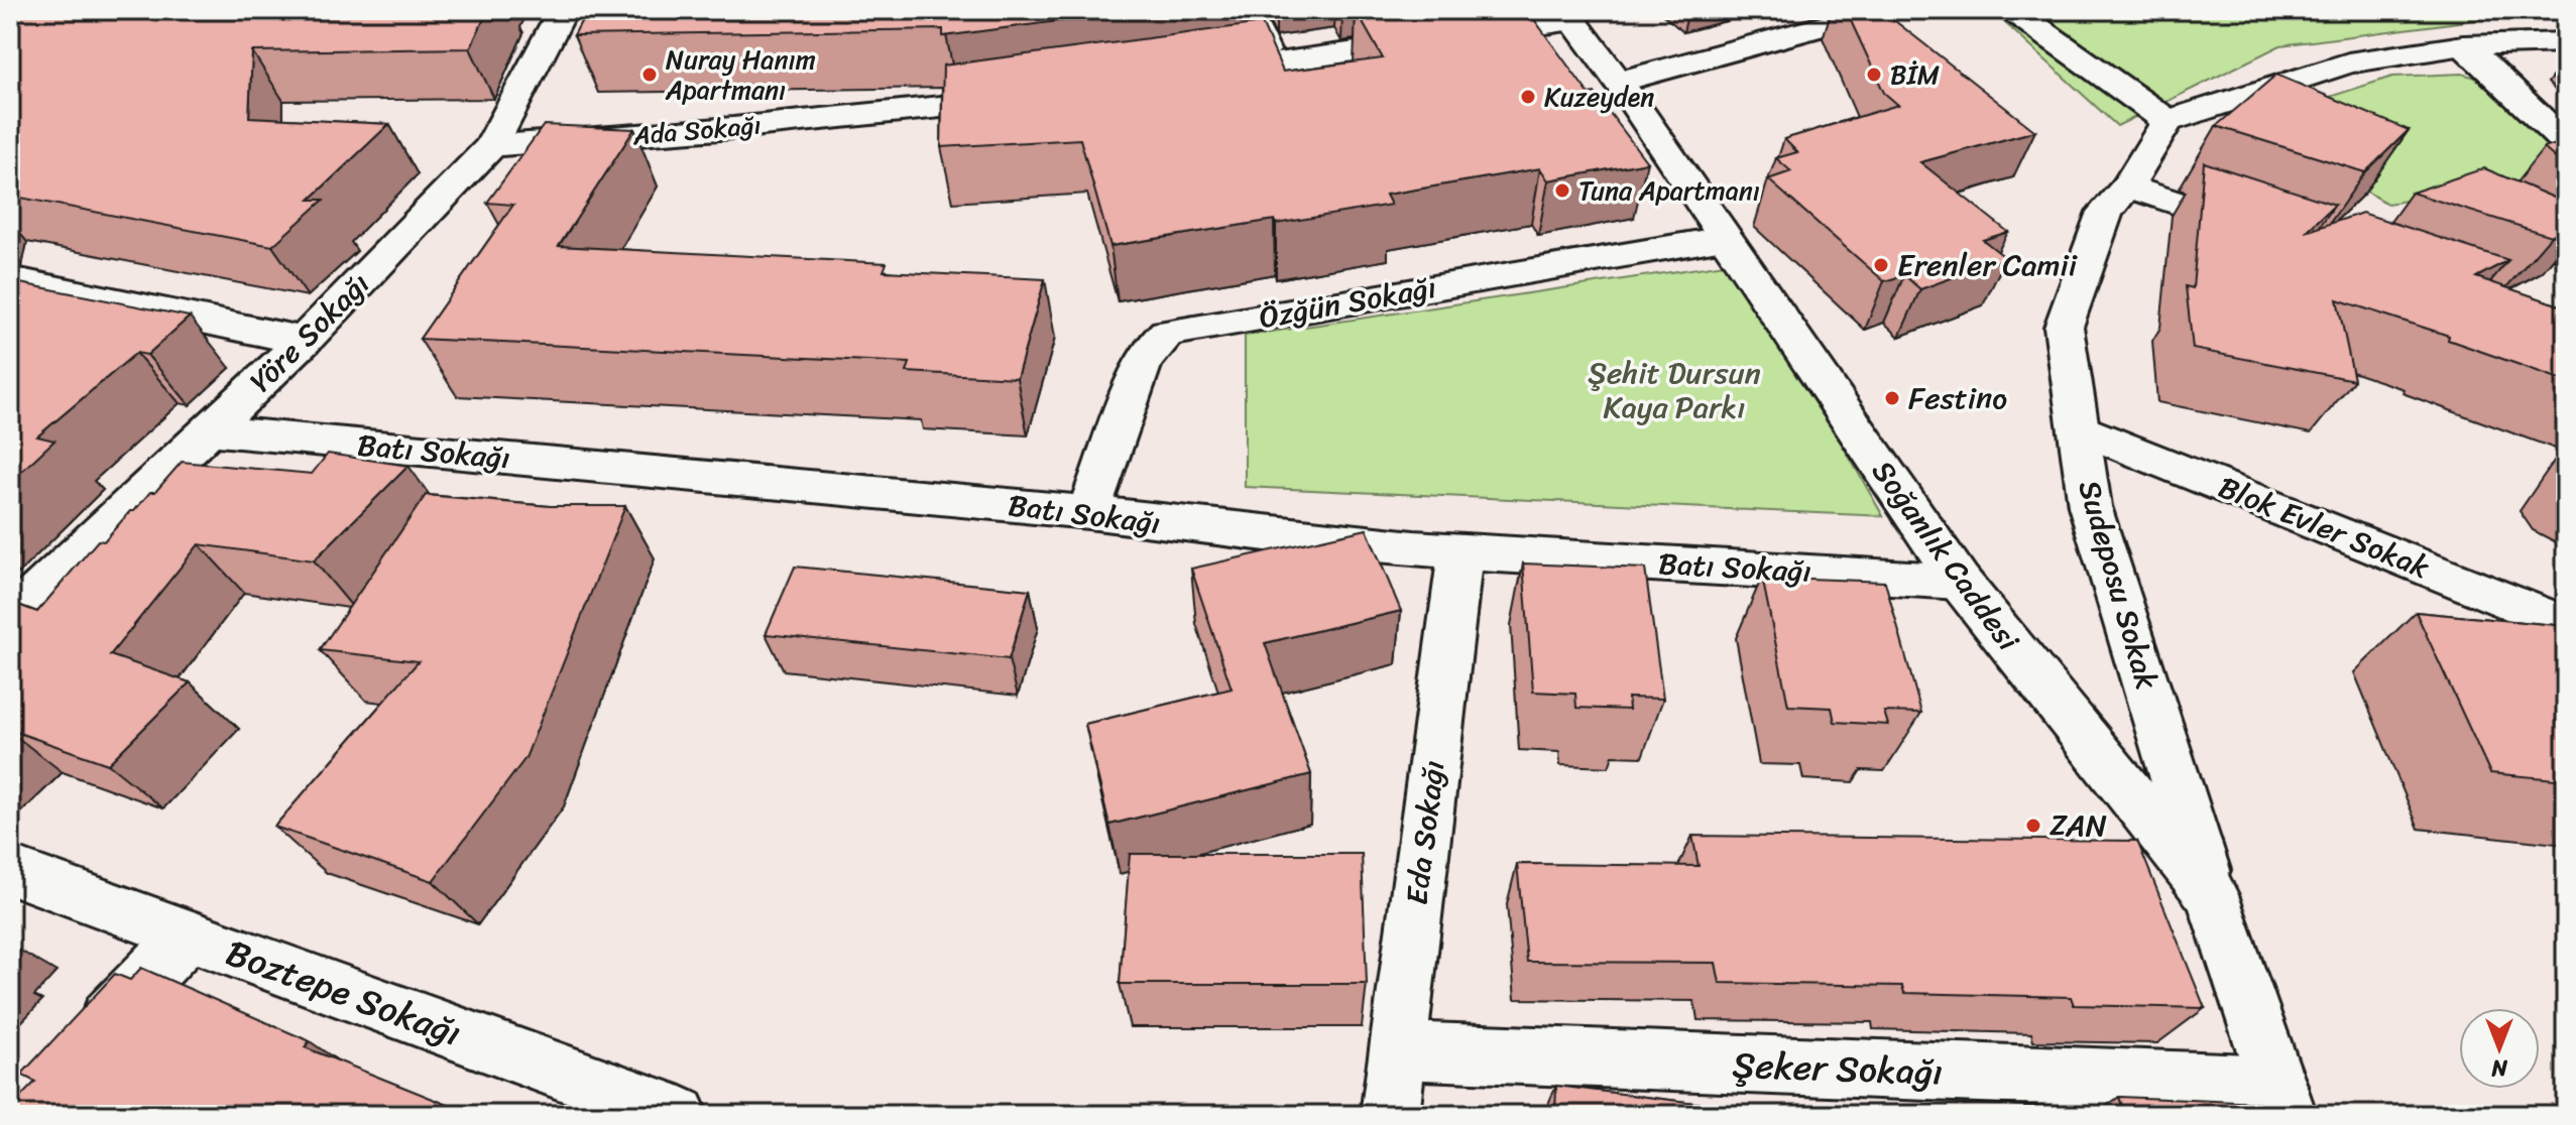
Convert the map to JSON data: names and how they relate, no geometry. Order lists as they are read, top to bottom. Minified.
{"streets":{"street":["Ada Sokağı","Özğün Sokağı","Yöre Sokağı","Batı Sokağı","Blok Evler Sokak","Soğanlık Caddesi","Sudeposu Sokak","Eda Sokağı","Boztepe Sokağı","Şeker Sokağı"]},"crossings":[["Ada Sokağı","Yöre Sokağı"],["Özğün Sokağı","Batı Sokağı"],["Özğün Sokağı","Soğanlık Caddesi"],["Yöre Sokağı","Batı Sokağı"],["Batı Sokağı","Soğanlık Caddesi"],["Batı Sokağı","Eda Sokağı"],["Blok Evler Sokak","Sudeposu Sokak"],["Soğanlık Caddesi","Sudeposu Sokak"],["Soğanlık Caddesi","Şeker Sokağı"],["Eda Sokağı","Şeker Sokağı"]],"parks":["Şehit Dursun Kaya Parkı"],"places":["Nuray Hanım Apartmanı","BİM","Kuzeyden","Tuna Apartmanı","Erenler Camii","Festino","ZAN"],"north":"bottom"}
